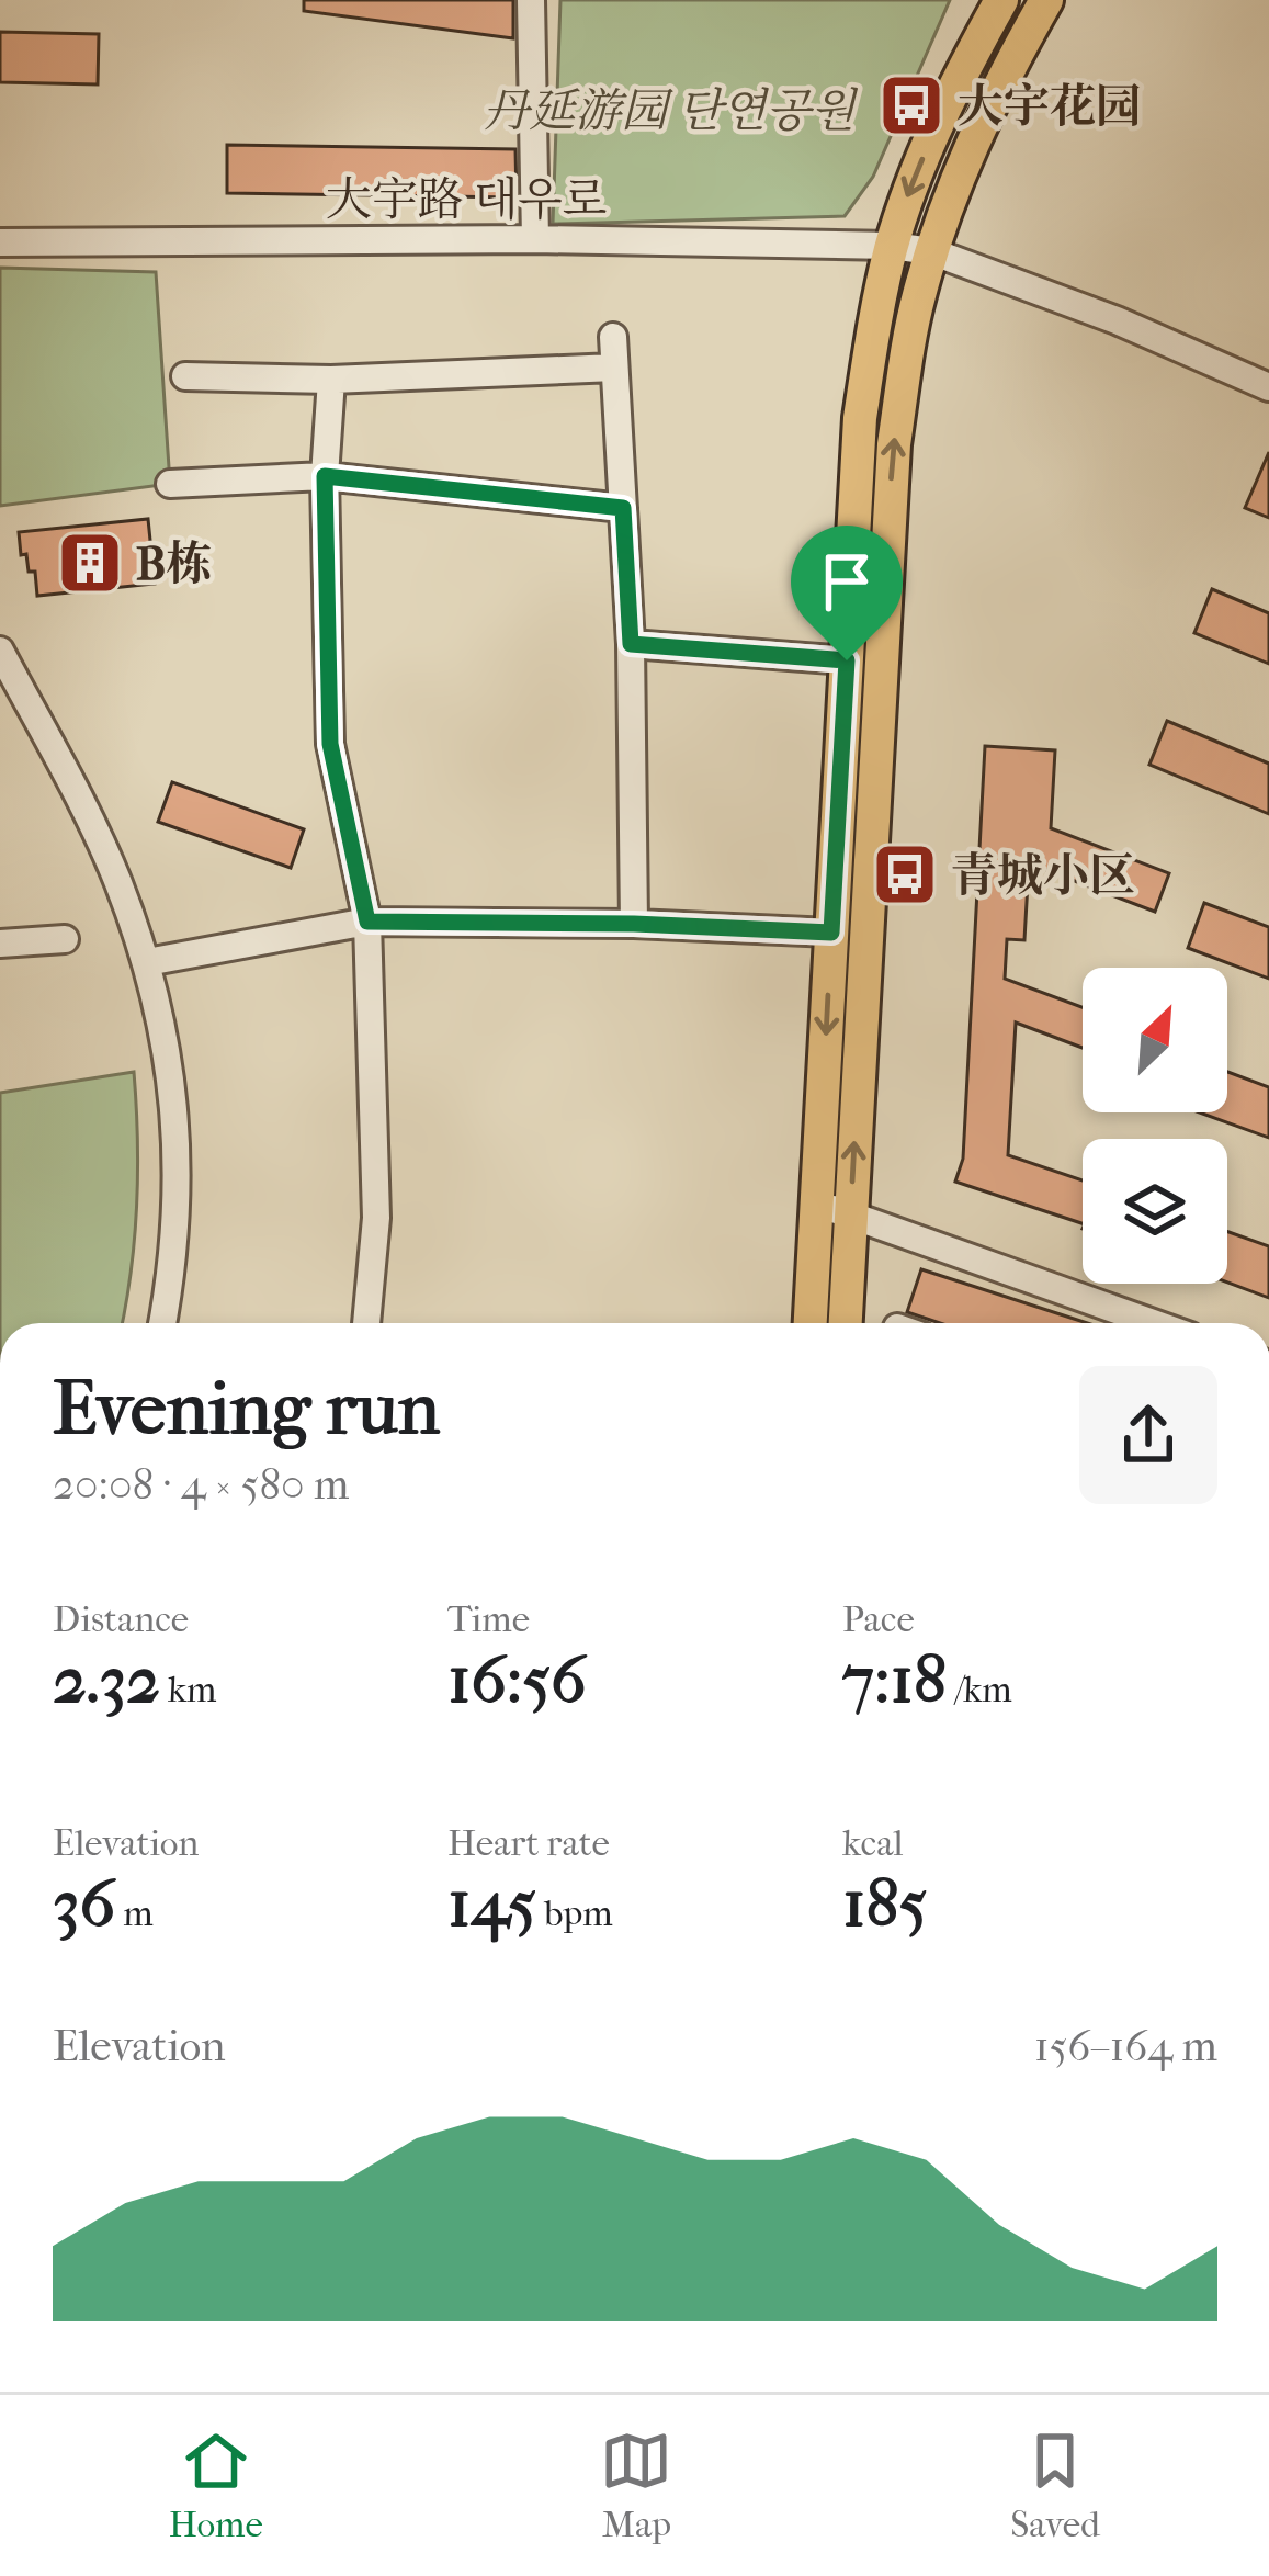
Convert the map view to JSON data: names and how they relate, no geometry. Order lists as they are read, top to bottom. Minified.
{"streets":{"street":["大宇路 대우로"]},"parks":["丹延游园 단연공원"],"places":{"bus stop":["大宇花园","青城小区"],"building":["B栋"]},"north":"top right","page":{"heading":["Evening run","20:08 · 4 × 580 m"],"stats":[["Distance","2.32 km"],["Time","16:56"],["Pace","7:18 /km"],["Elevation","36 m"],["Heart rate","145 bpm"],["kcal","185"]],"chart":["Elevation","156–164 m"],"tabs":["Home","Map","Saved"]}}
